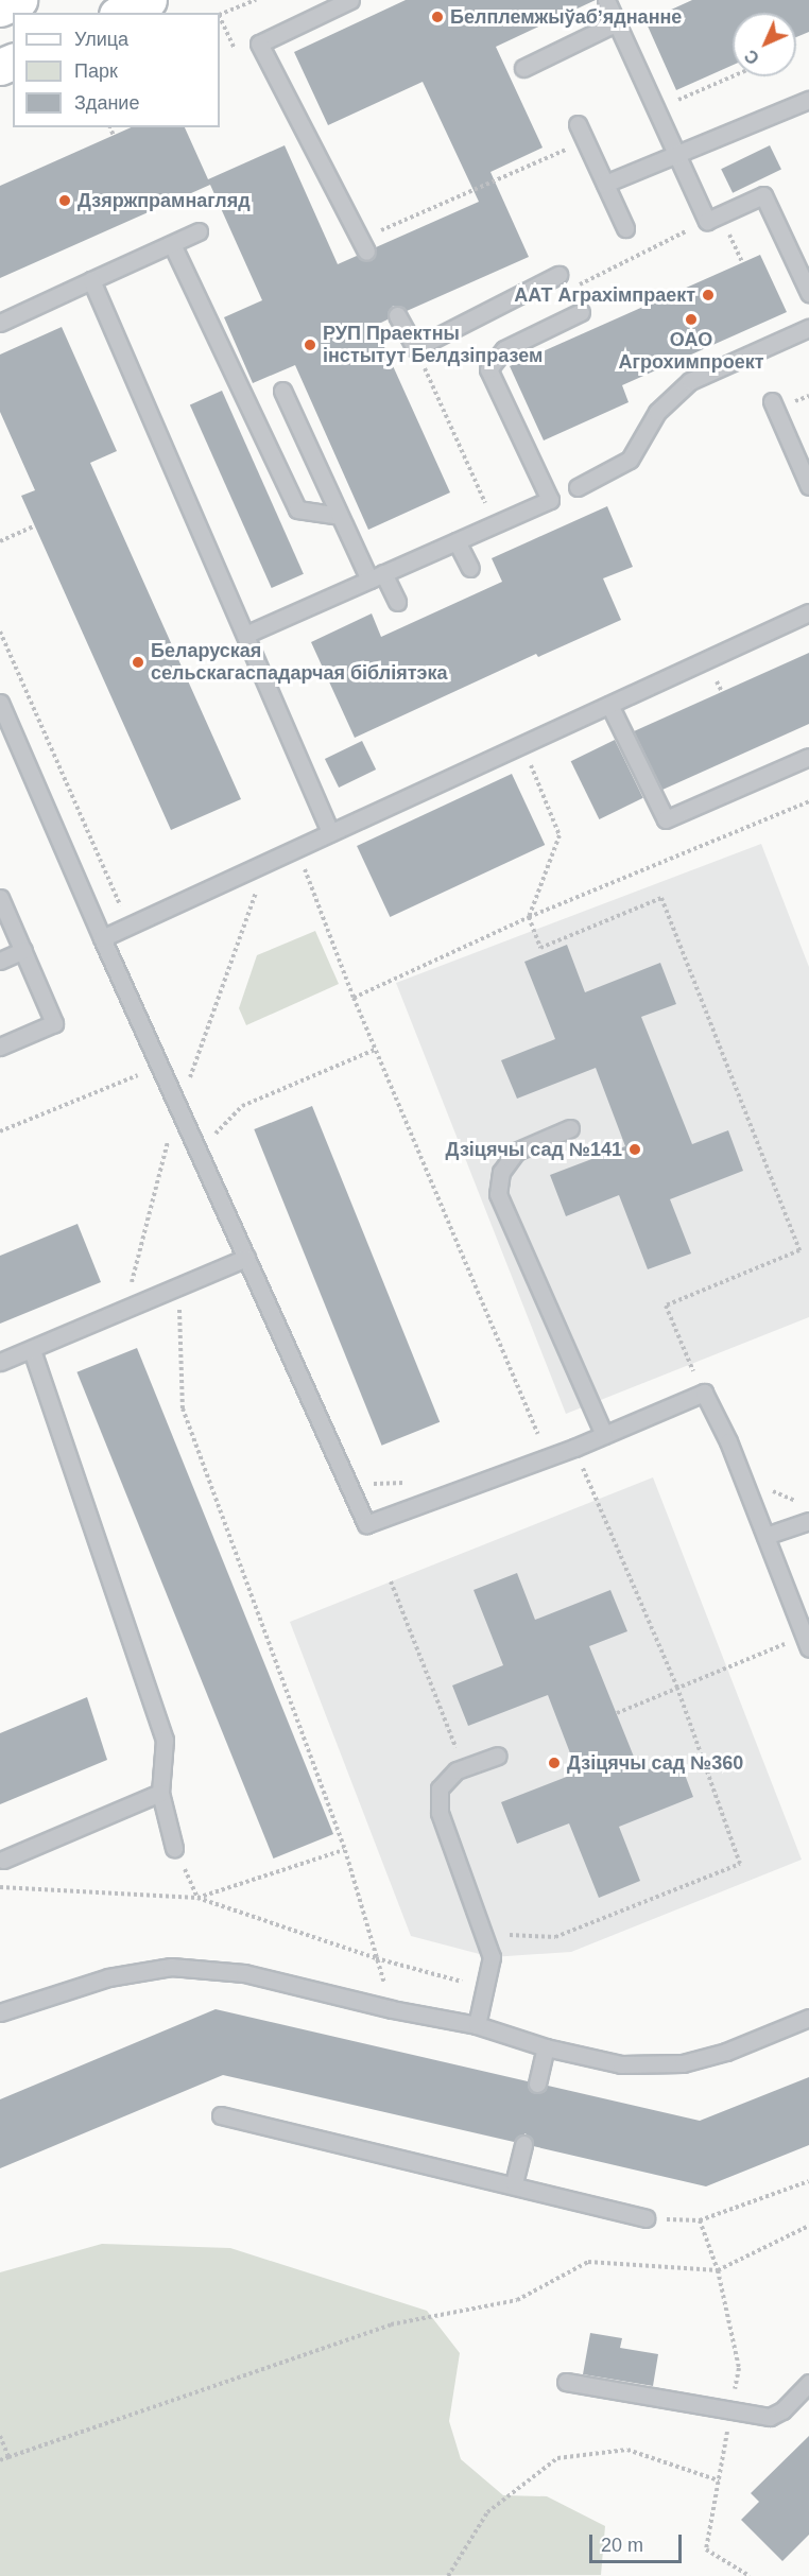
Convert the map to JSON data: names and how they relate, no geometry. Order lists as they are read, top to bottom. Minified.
{"places":["Белплемжыўабʼяднанне","Дзяржпрамнагляд","ААТ Аграхімпраект","ОАО Агрохимпроект","РУП Праектны інстытут Белдзіпразем","Беларуская сельскагаспадарчая бібліятэка","Дзіцячы сад №141","Дзіцячы сад №360"],"legend":["Улица","Парк","Здание"],"scale_bar":"20 m","north":"bottom left"}
